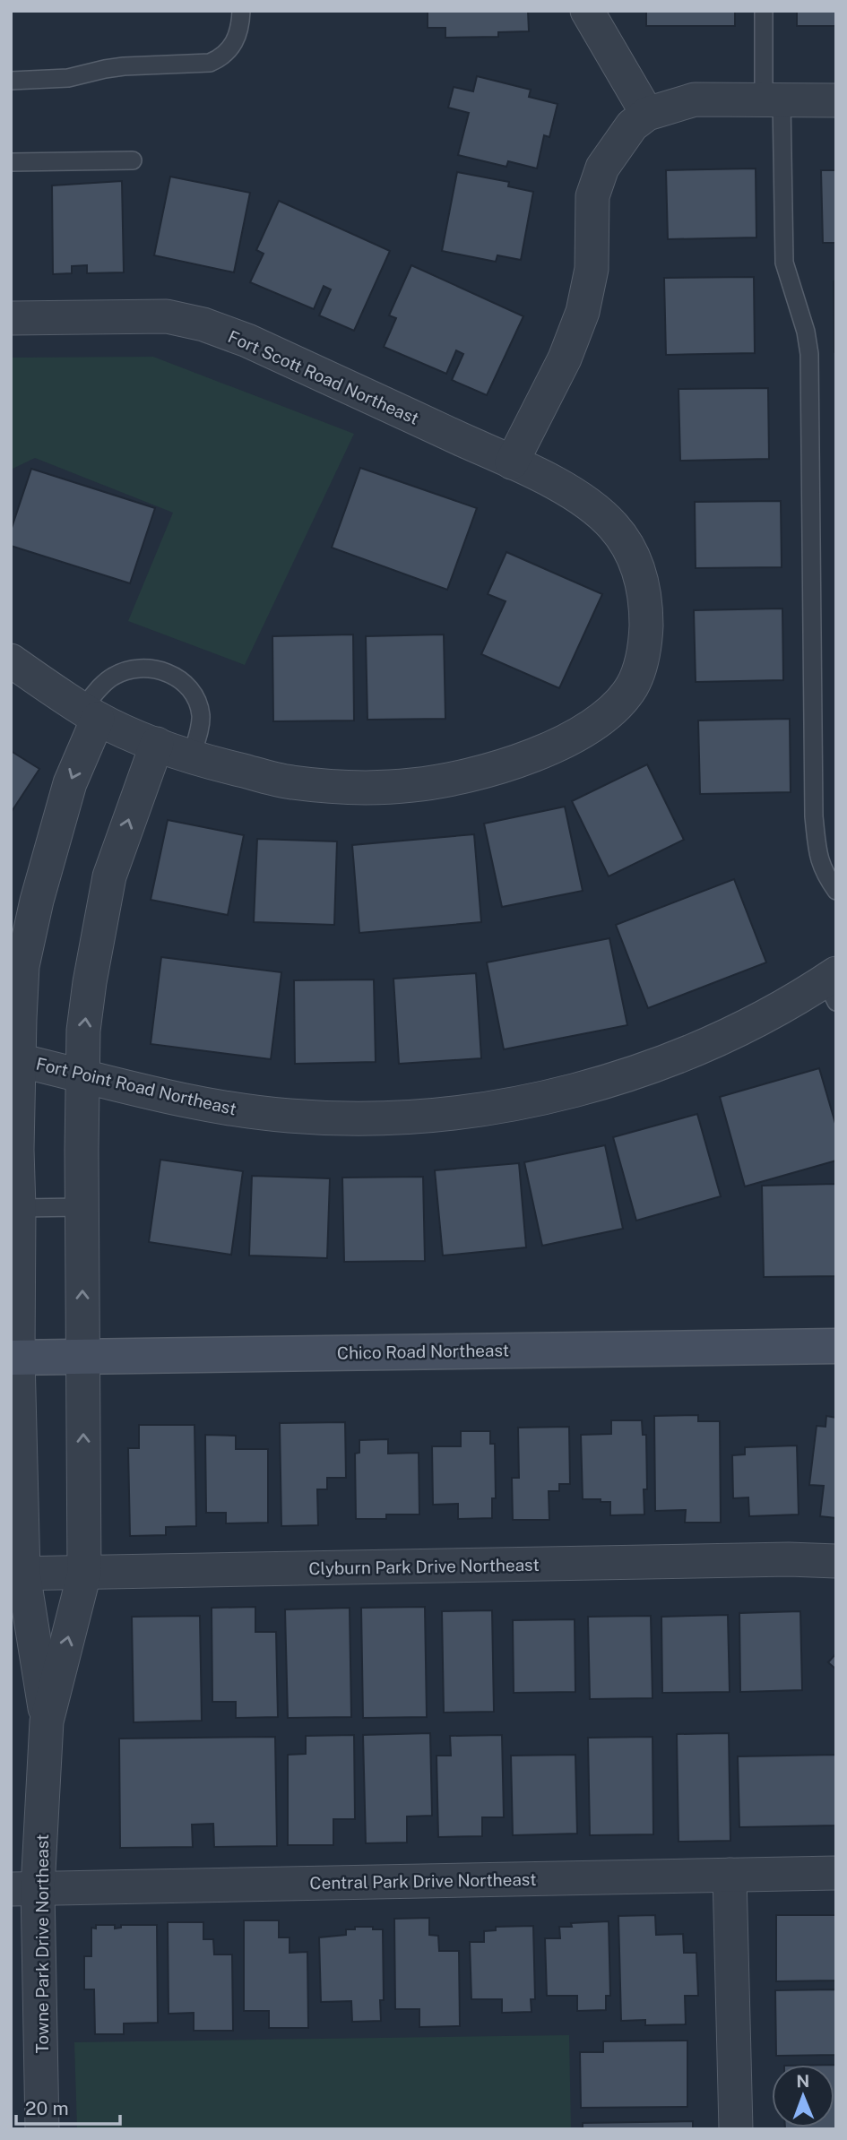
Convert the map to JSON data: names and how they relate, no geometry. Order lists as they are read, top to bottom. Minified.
{"streets":{"street":["Fort Scott Road Northeast","Fort Point Road Northeast","Chico Road Northeast","Clyburn Park Drive Northeast","Central Park Drive Northeast","Towne Park Drive Northeast"]},"crossings":[["Fort Scott Road Northeast","Towne Park Drive Northeast"],["Fort Point Road Northeast","Towne Park Drive Northeast"],["Chico Road Northeast","Towne Park Drive Northeast"],["Clyburn Park Drive Northeast","Towne Park Drive Northeast"],["Central Park Drive Northeast","Towne Park Drive Northeast"]],"scale_bar":"20 m","north":"top"}
